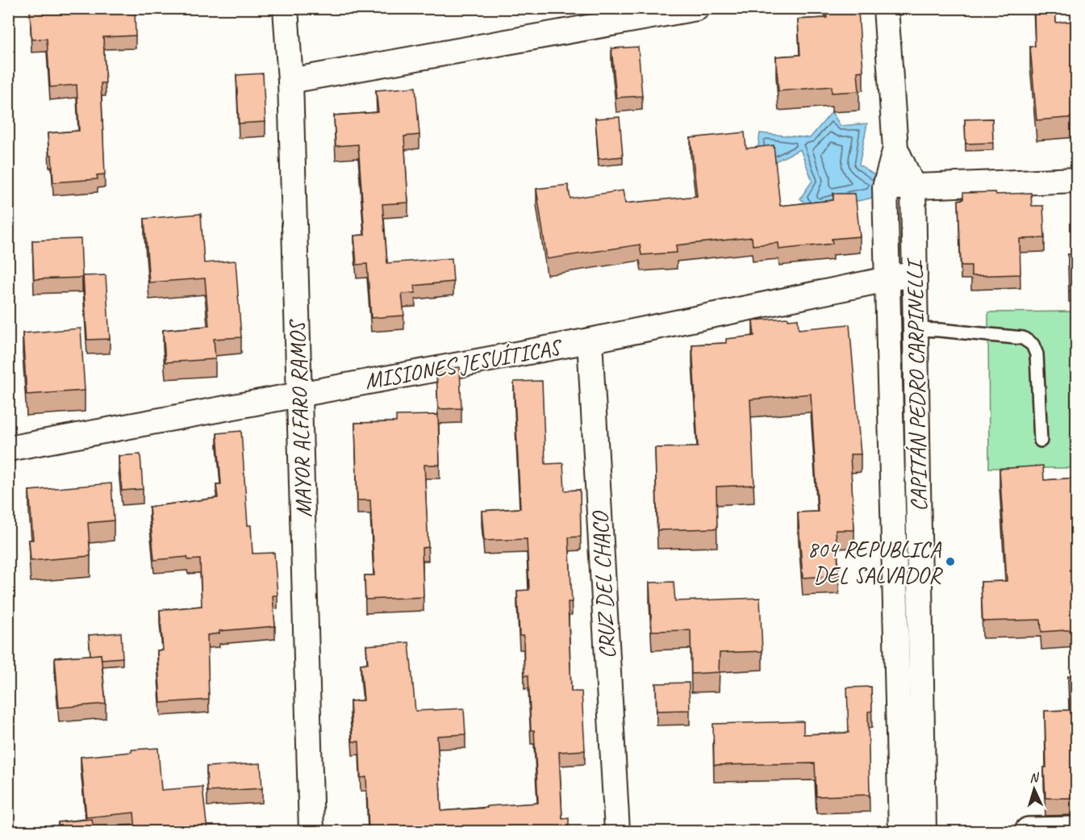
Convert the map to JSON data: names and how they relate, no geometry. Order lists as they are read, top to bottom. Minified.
{"streets":{"street":["MISIONES JESUÍTICAS","CAPITÁN PEDRO CARPINELLI","MAYOR ALFARO RAMOS","CRUZ DEL CHACO"]},"crossings":[["MISIONES JESUÍTICAS","CAPITÁN PEDRO CARPINELLI"],["MISIONES JESUÍTICAS","MAYOR ALFARO RAMOS"],["MISIONES JESUÍTICAS","CRUZ DEL CHACO"]],"places":["804 REPUBLICA DEL SALVADOR"],"north":"top"}
